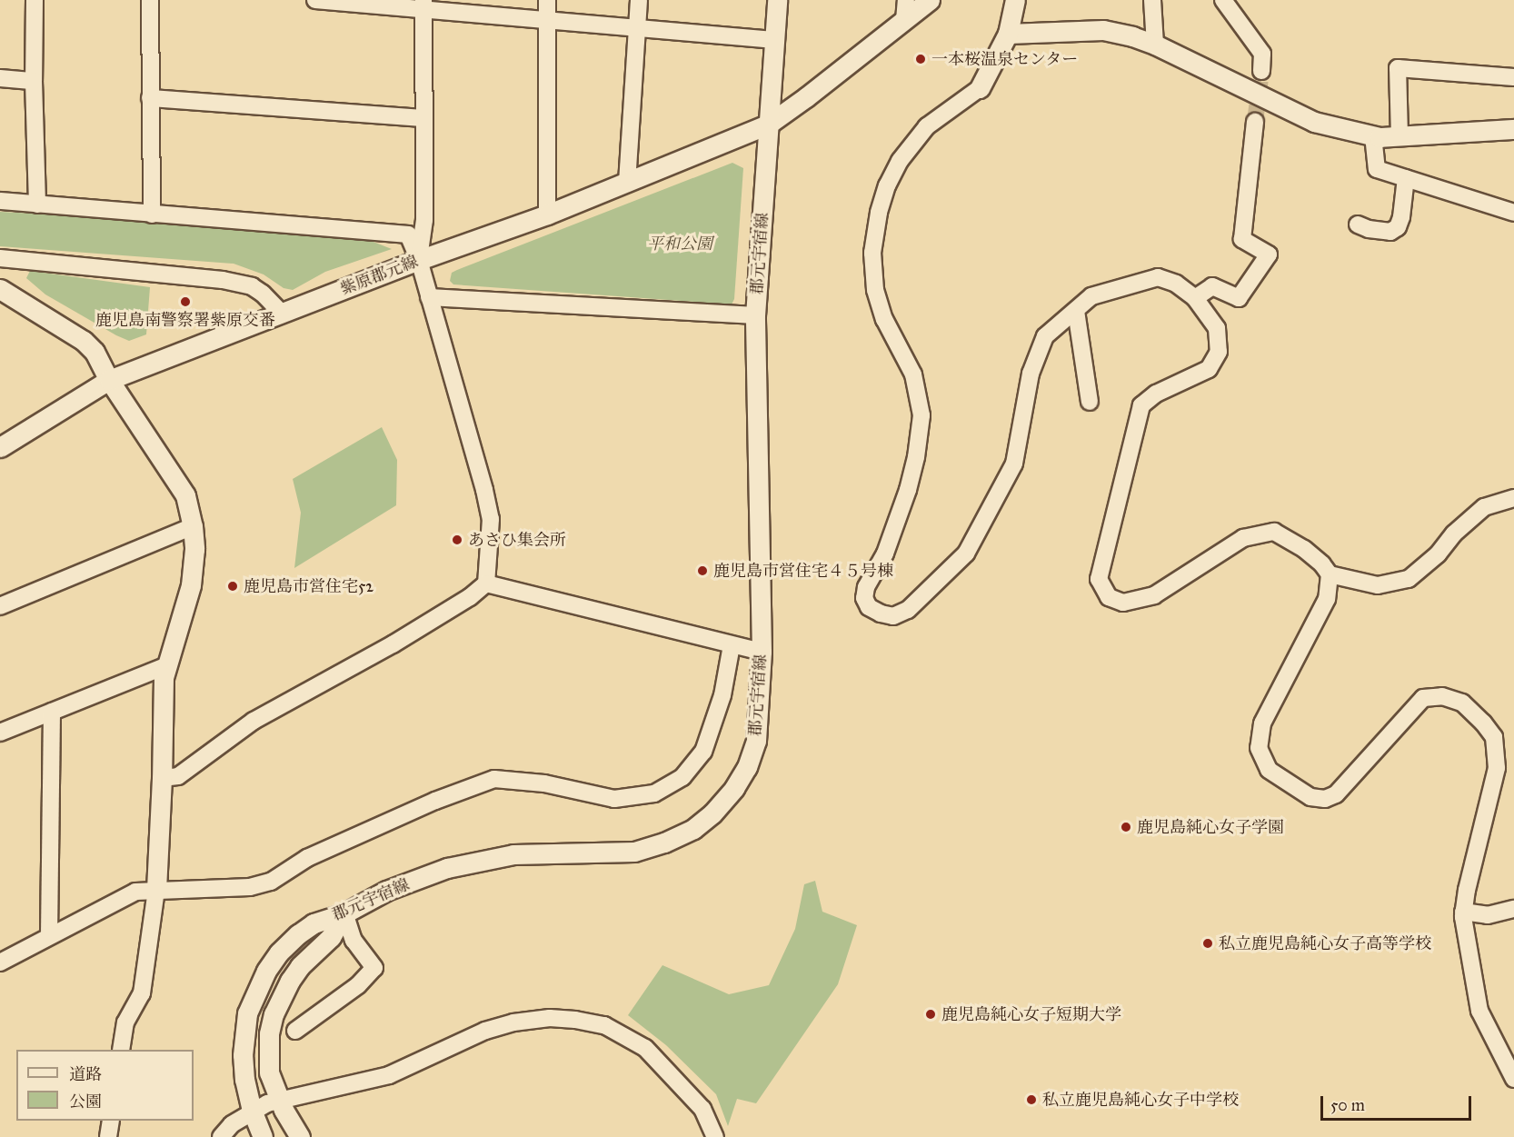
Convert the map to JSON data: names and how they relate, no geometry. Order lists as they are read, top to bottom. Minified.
{"streets":{"street":["郡元宇宿線","紫原郡元線"]},"crossings":[["郡元宇宿線","紫原郡元線"]],"parks":["平和公園"],"places":["一本桜温泉センター","鹿児島南警察署紫原交番","あさひ集会所","鹿児島市営住宅４５号棟","鹿児島市営住宅52","鹿児島純心女子学園","私立鹿児島純心女子高等学校","鹿児島純心女子短期大学","私立鹿児島純心女子中学校"],"legend":["道路","公園"],"scale_bar":"50 m"}
